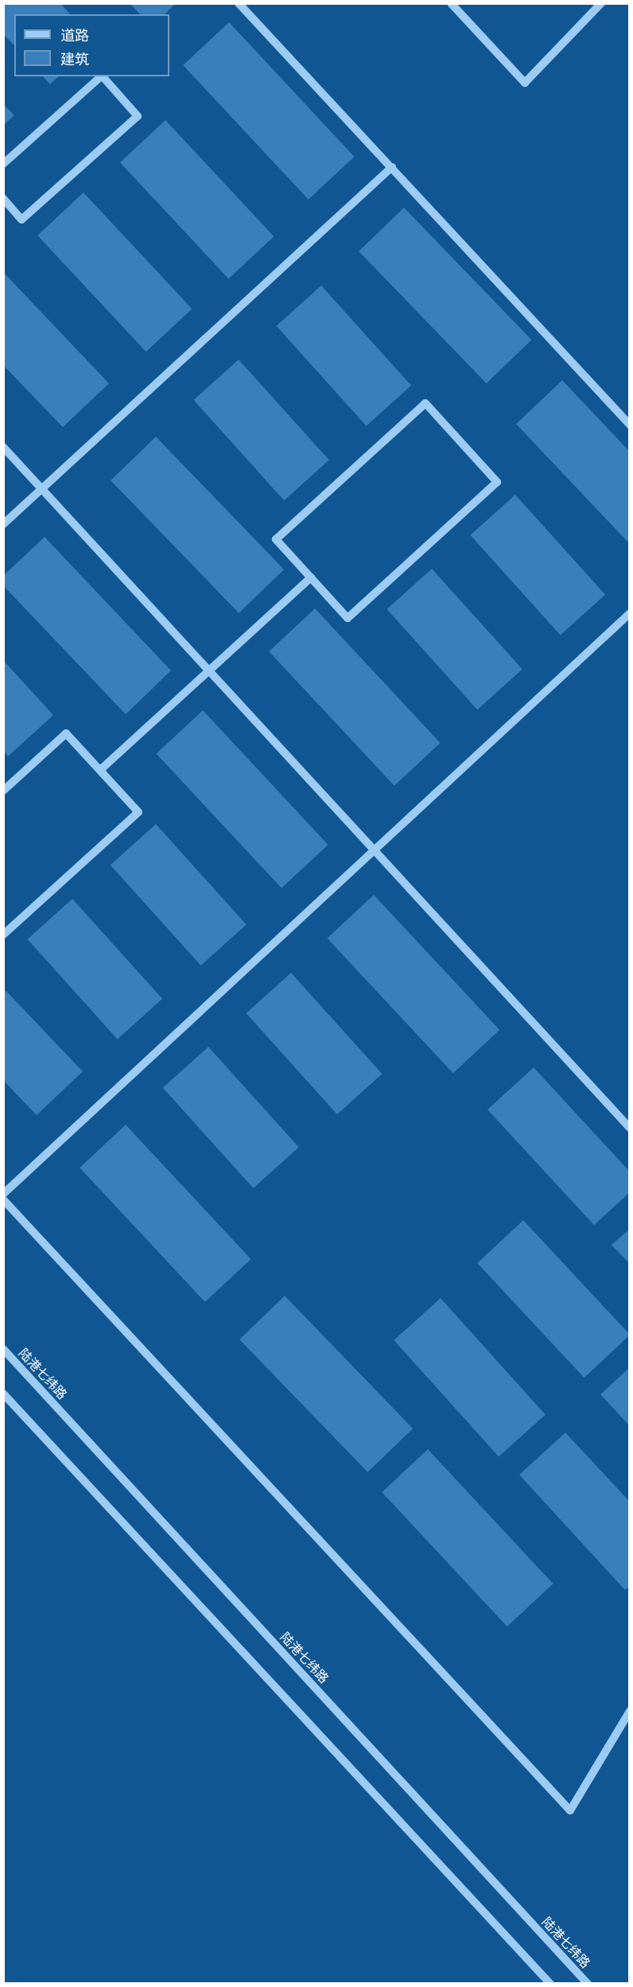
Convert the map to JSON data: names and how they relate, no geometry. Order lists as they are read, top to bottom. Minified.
{"streets":{"street":["陆港七纬路"]},"legend":["道路","建筑"]}
